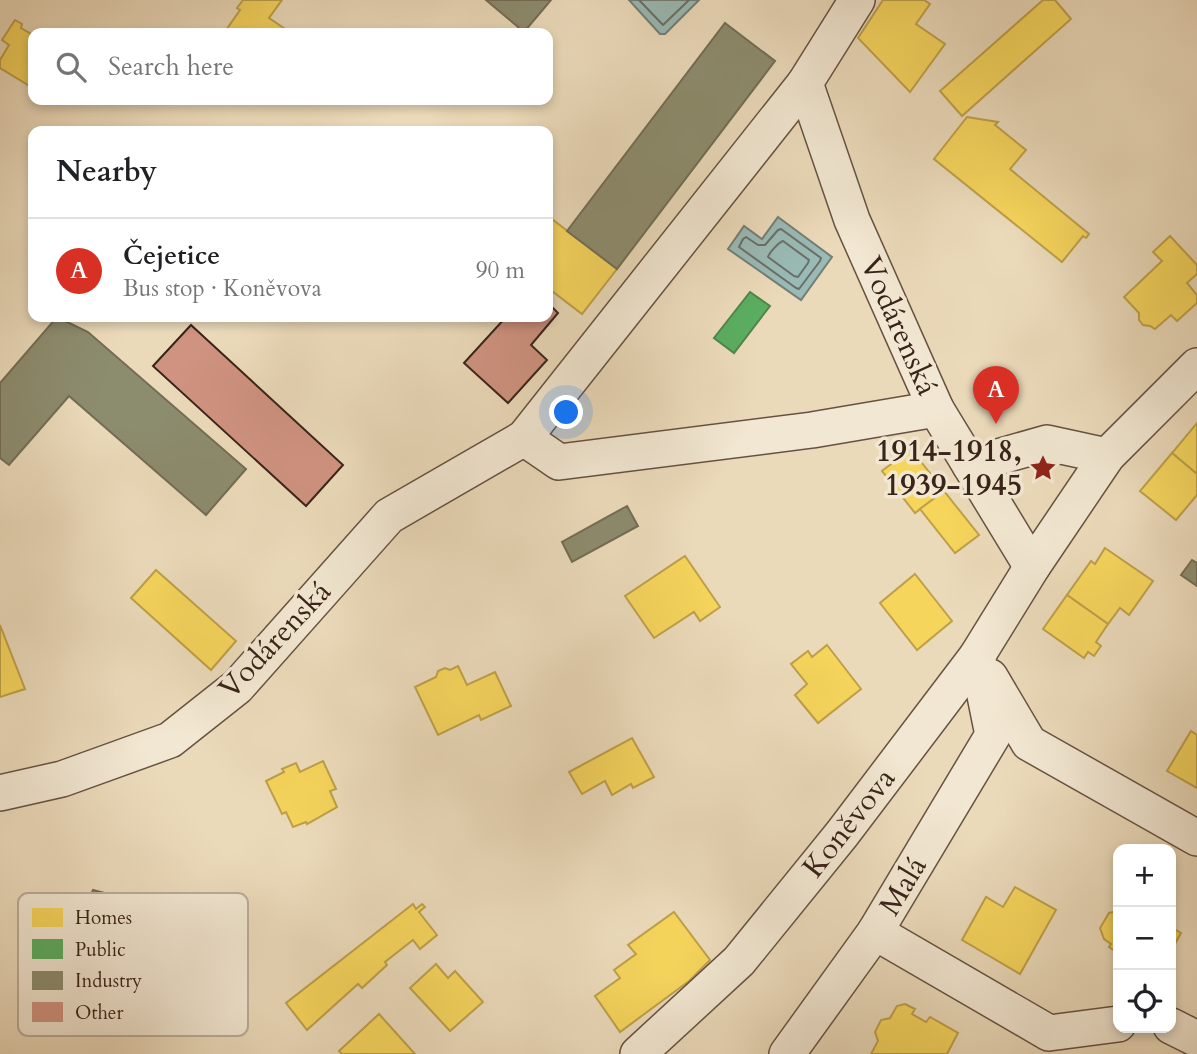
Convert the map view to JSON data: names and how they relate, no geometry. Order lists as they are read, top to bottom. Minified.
{"streets":{"street":["Vodárenská","Koněvova","Malá"]},"crossings":[["Koněvova","Malá"]],"places":{"place":["1914-1918, 1939-1945"]},"legend":["Homes","Public","Industry","Other"],"page":{"search":"Search here","heading":"Nearby","list":[{"mark":"A","name":"Čejetice","note":"Bus stop · Koněvova","value":"90 m"}],"pins":"A","map_buttons":["+","−"]}}
